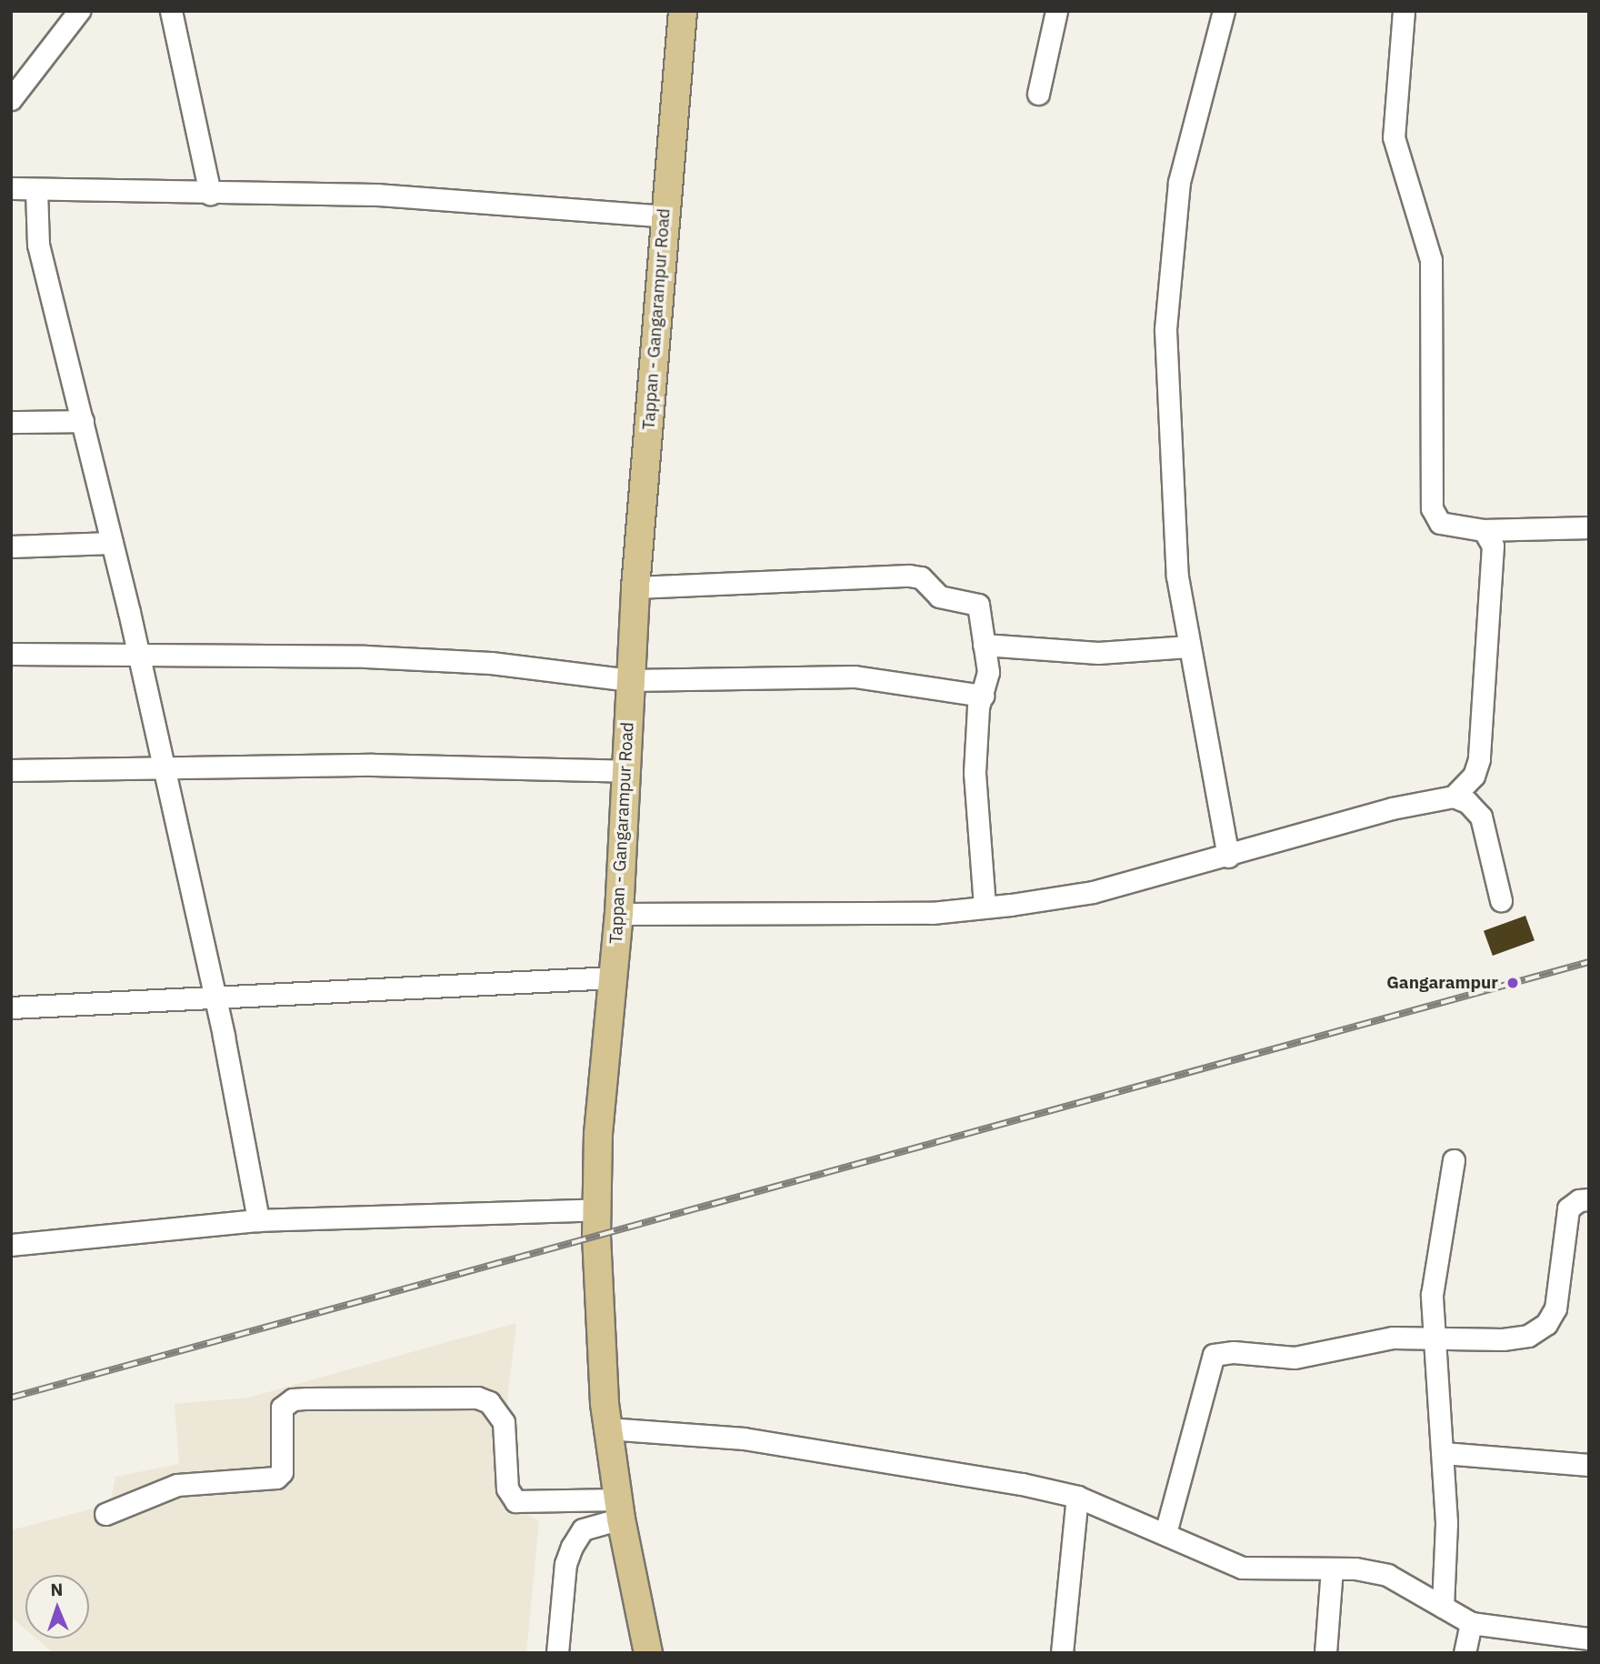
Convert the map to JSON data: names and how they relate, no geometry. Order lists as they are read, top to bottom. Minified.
{"streets":{"main road":["Tappan - Gangarampur Road"]},"places":["Gangarampur"],"north":"top"}
